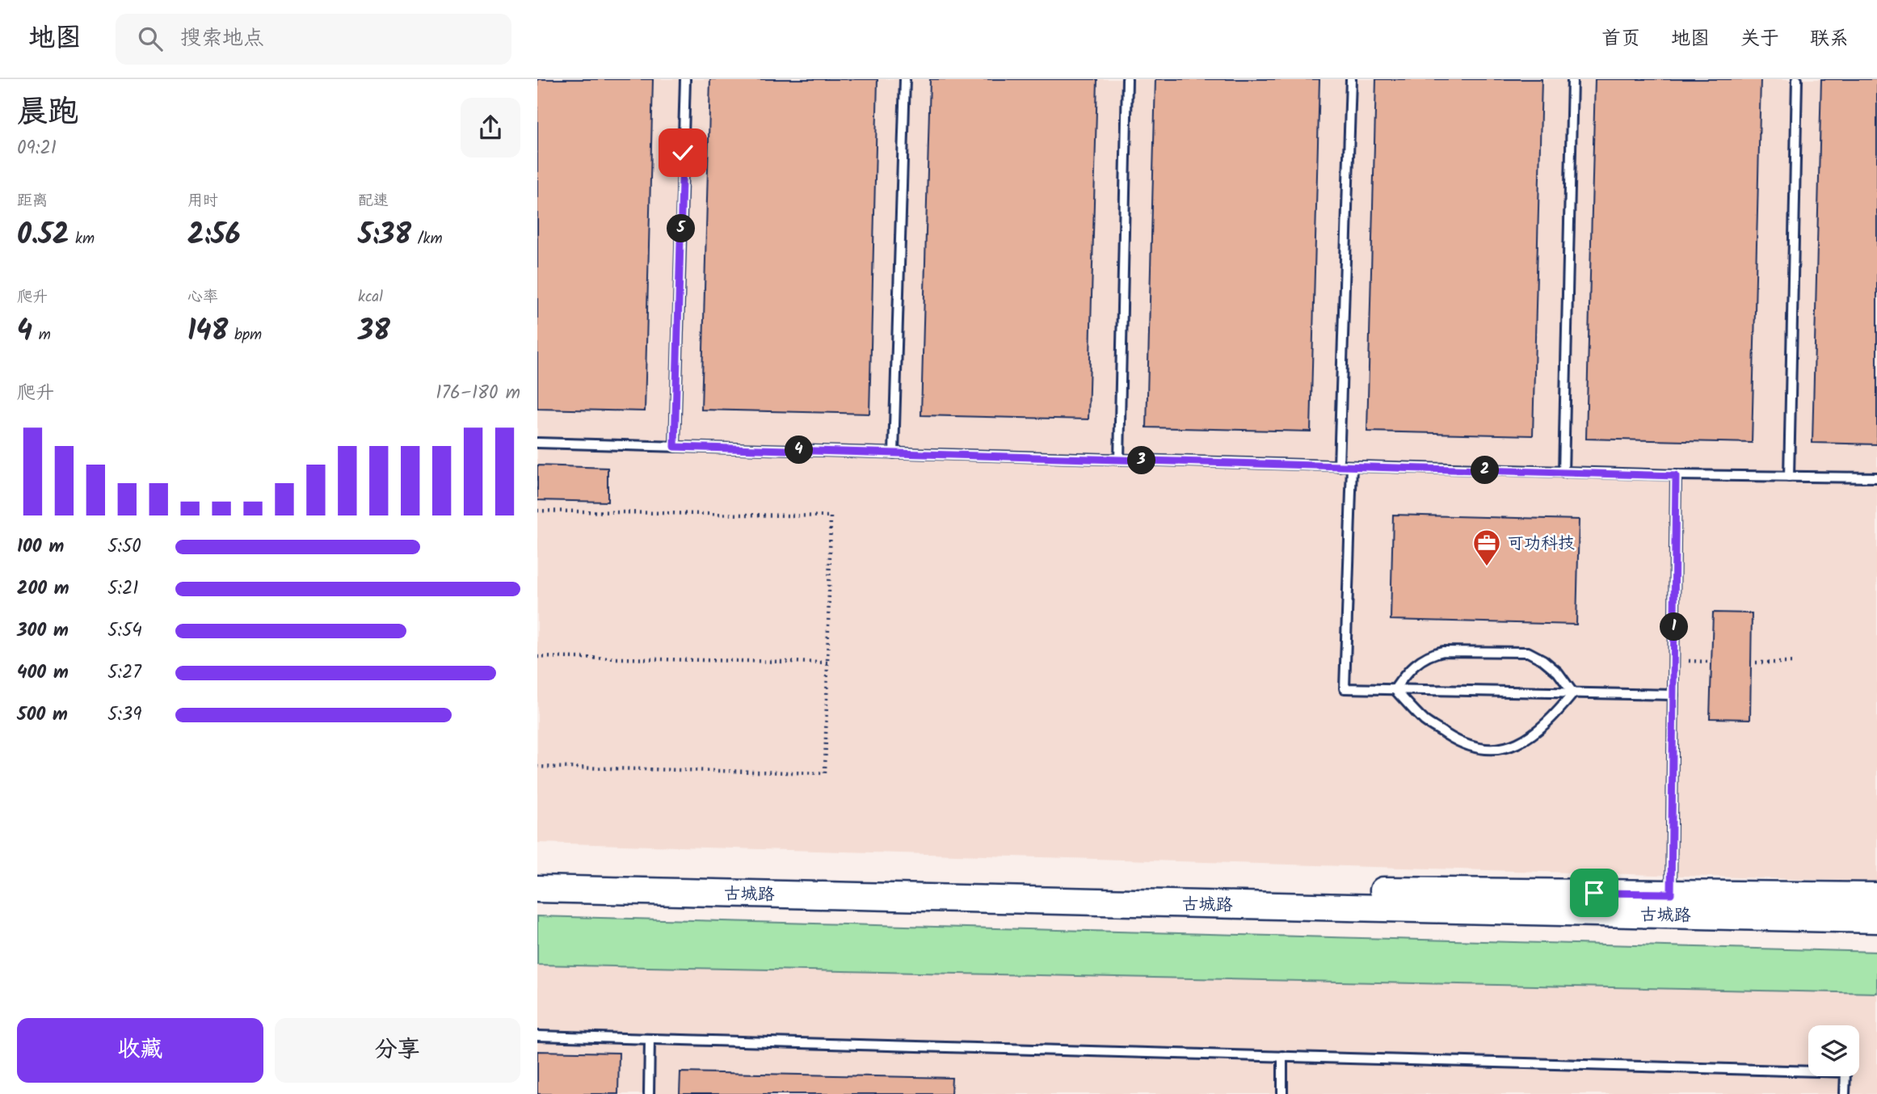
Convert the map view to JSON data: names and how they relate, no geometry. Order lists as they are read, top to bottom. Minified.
{"streets":{"main road":["古城路"]},"places":{"office":["可功科技"]},"page":{"header":"地图","search":"搜索地点","nav":["首页","地图","关于","联系"],"heading":["晨跑","09:21"],"stats":[["距离","0.52 km"],["用时","2:56"],["配速","5:38 /km"],["爬升","4 m"],["心率","148 bpm"],["kcal","38"]],"pins":["5","4","3","2","1"],"chart":["爬升","176–180 m"],"list":[{"name":"100 m","note":"5:50"},{"name":"200 m","note":"5:21"},{"name":"300 m","note":"5:54"},{"name":"400 m","note":"5:27"},{"name":"500 m","note":"5:39"}],"buttons":["收藏","分享"]}}
